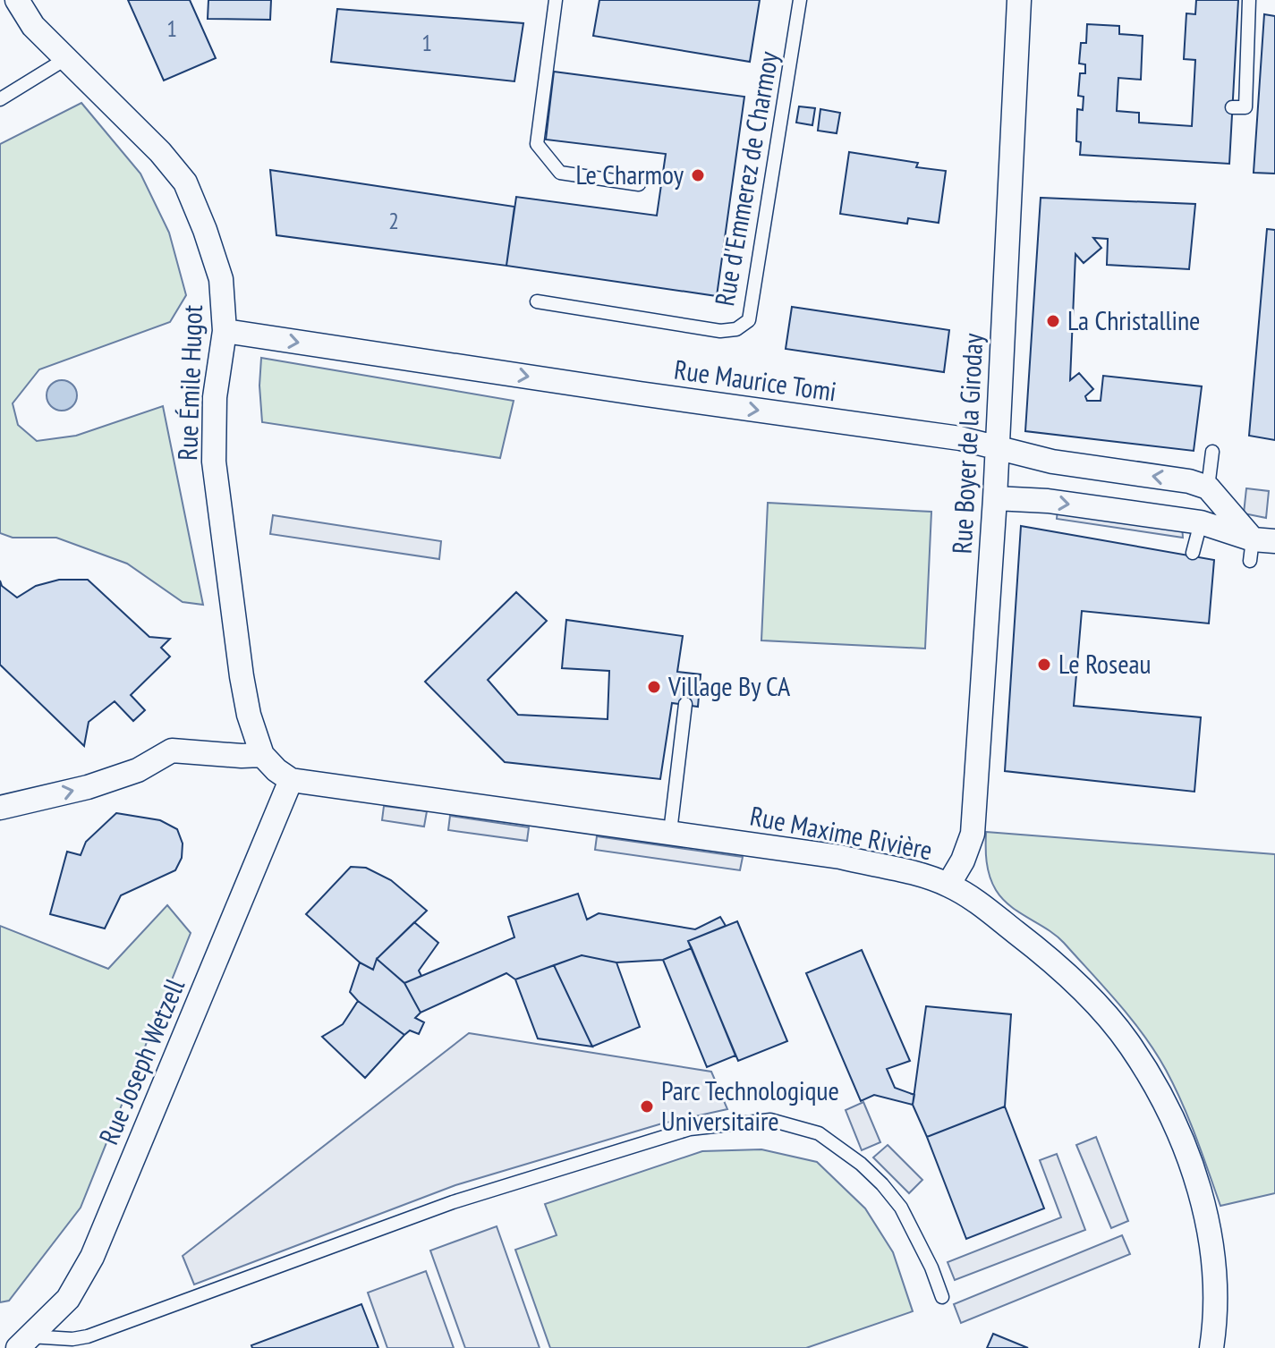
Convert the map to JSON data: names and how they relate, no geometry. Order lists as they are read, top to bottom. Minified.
{"streets":{"street":["Rue Maurice Tomi","Rue Émile Hugot","Rue Boyer de la Giroday","Rue Maxime Rivière","Rue Joseph Wetzell"],"lane":["Rue d'Emmerez de Charmoy"]},"crossings":[["Rue Maurice Tomi","Rue Émile Hugot"],["Rue Maurice Tomi","Rue Boyer de la Giroday"],["Rue Émile Hugot","Rue Maxime Rivière"],["Rue Émile Hugot","Rue Joseph Wetzell"],["Rue Boyer de la Giroday","Rue Maxime Rivière"],["Rue Maxime Rivière","Rue Joseph Wetzell"]],"places":["Le Charmoy","La Christalline","Le Roseau","Village By CA","Parc Technologique Universitaire"],"house_numbers":["1","1","2"]}
